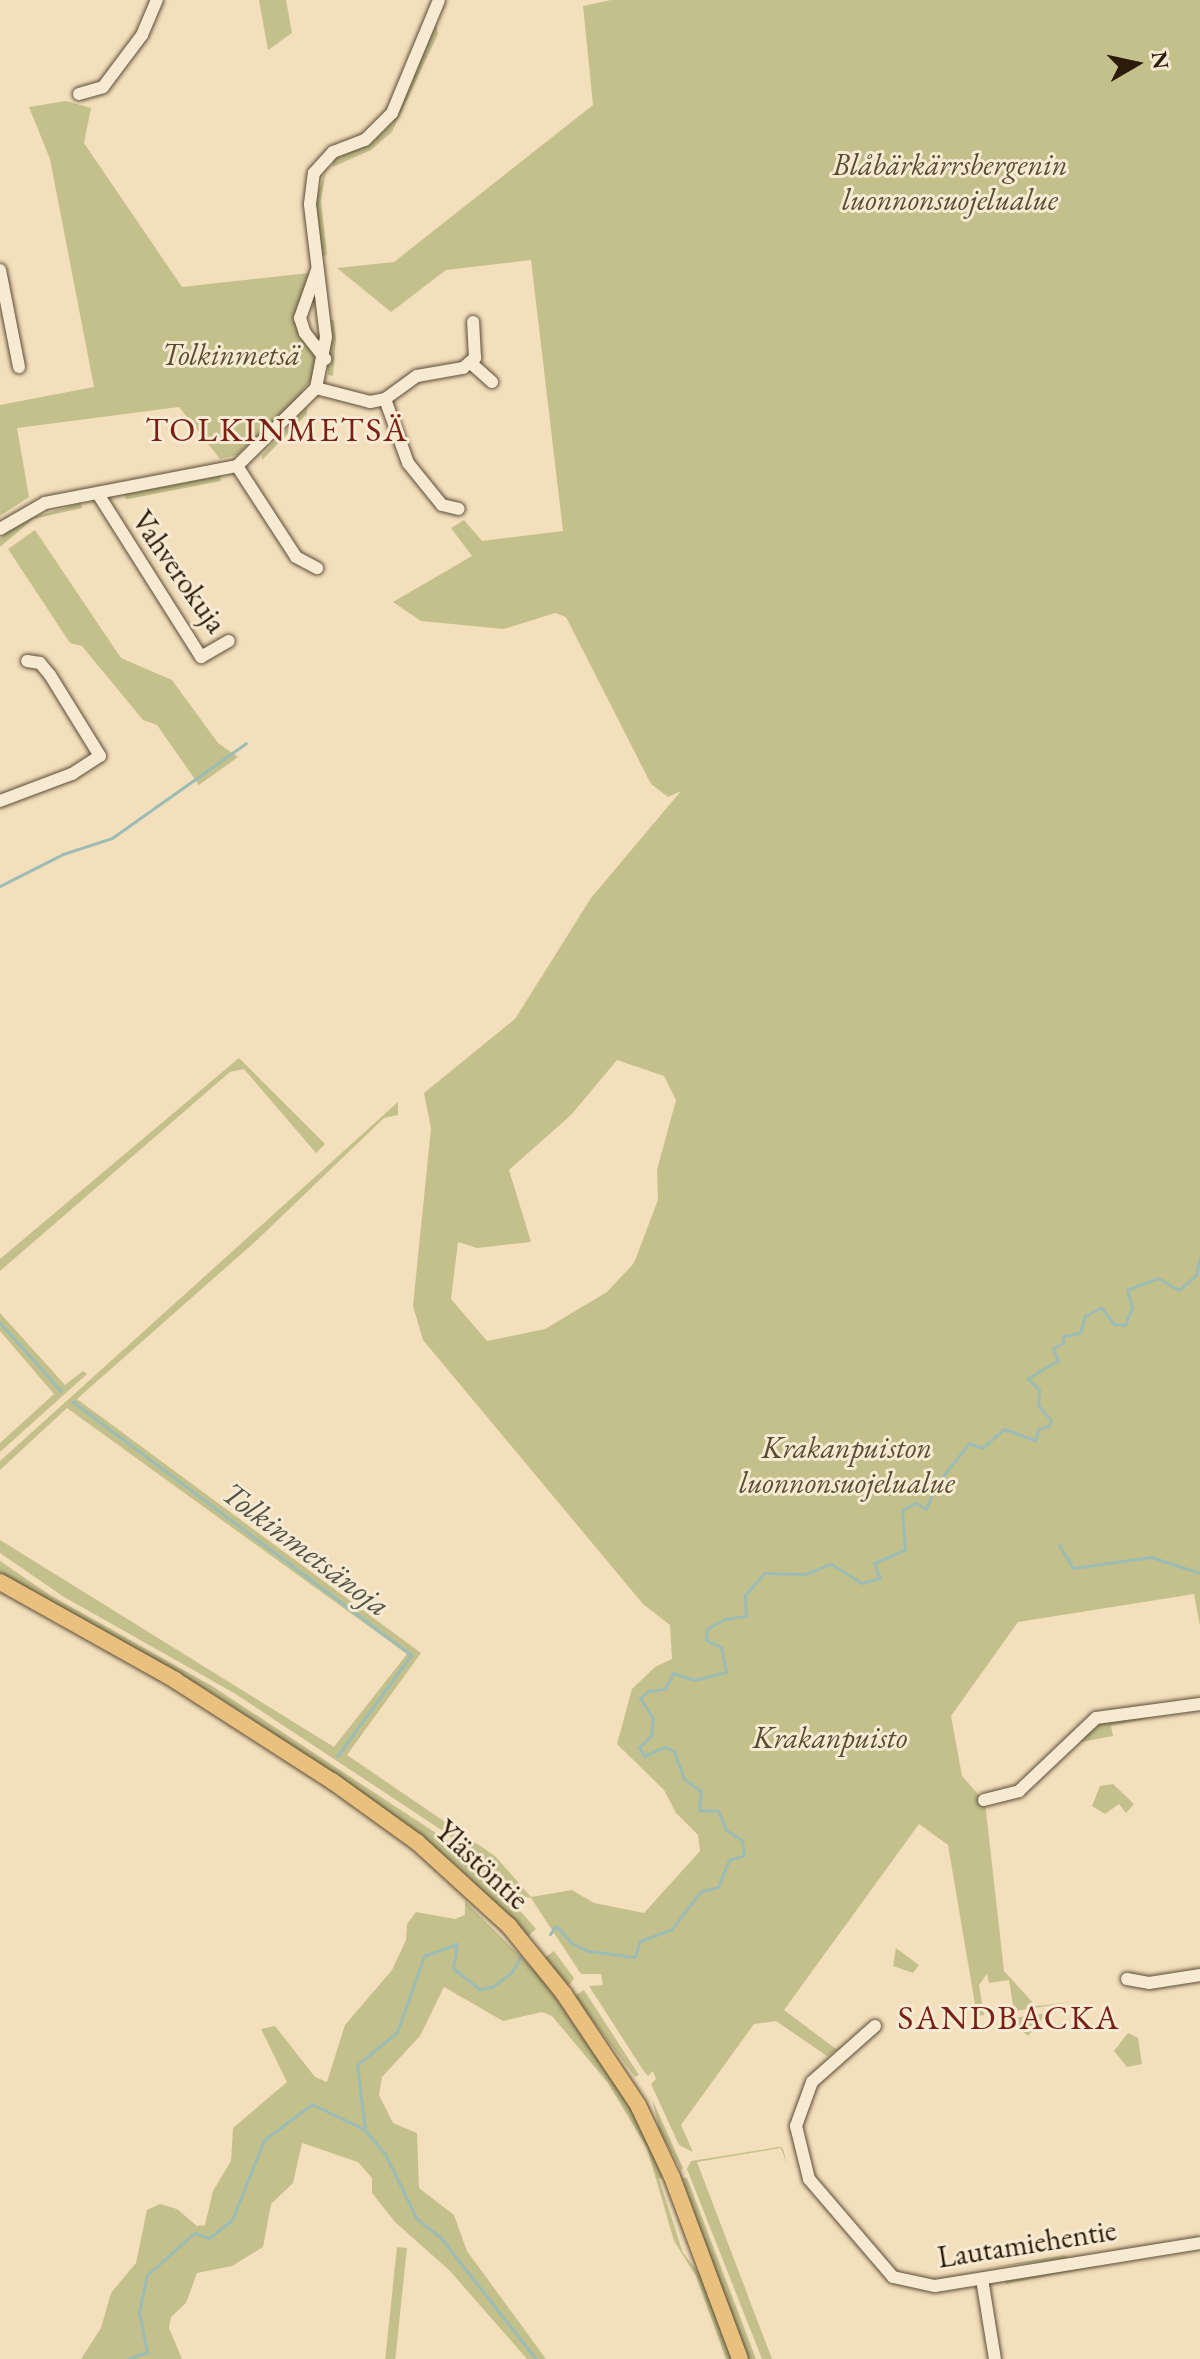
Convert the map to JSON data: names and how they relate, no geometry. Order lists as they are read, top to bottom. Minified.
{"streets":{"main road":["Ylästöntie"],"street":["Vahverokuja","Lautamiehentie"]},"districts":["TOLKINMETSÄ","SANDBACKA"],"water":["Tolkinmetsänoja"],"parks":["Blåbärkärrsbergenin luonnonsuojelualue","Tolkinmetsä","Krakanpuiston luonnonsuojelualue","Krakanpuisto"],"north":"right"}
